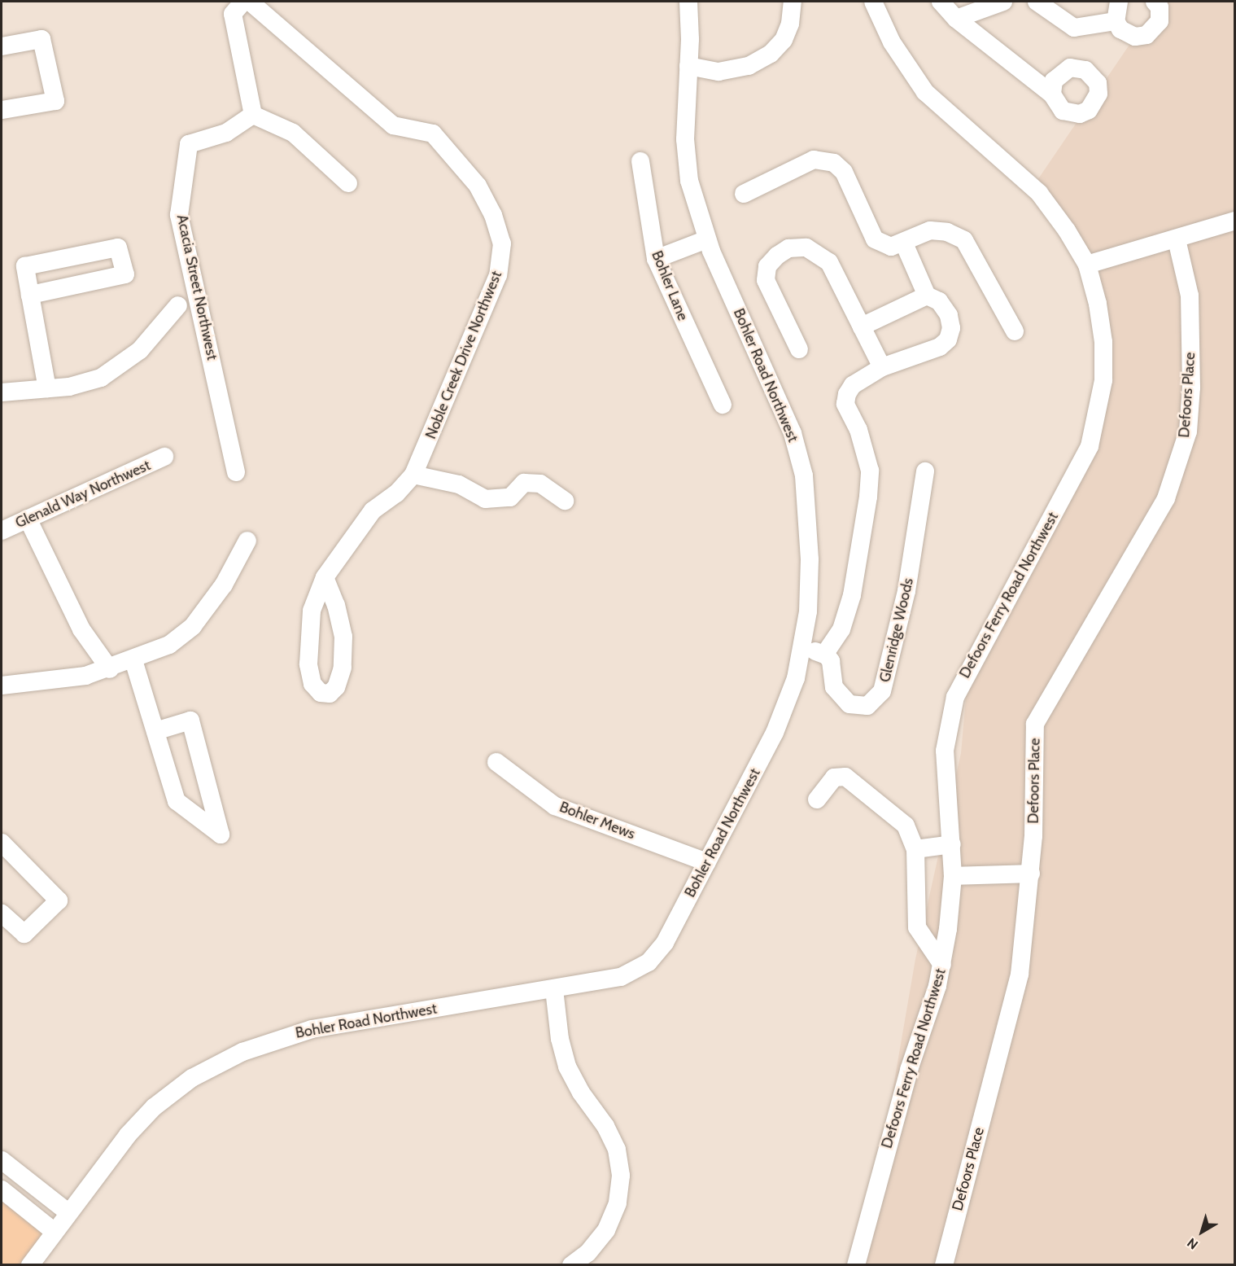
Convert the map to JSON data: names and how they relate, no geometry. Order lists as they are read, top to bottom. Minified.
{"streets":{"street":["Bohler Lane","Acacia Street Northwest","Noble Creek Drive Northwest","Bohler Road Northwest","Defoors Place","Glenald Way Northwest","Defoors Ferry Road Northwest","Glenridge Woods","Bohler Mews"]},"crossings":[["Bohler Road Northwest","Bohler Mews"]],"north":"bottom left"}
